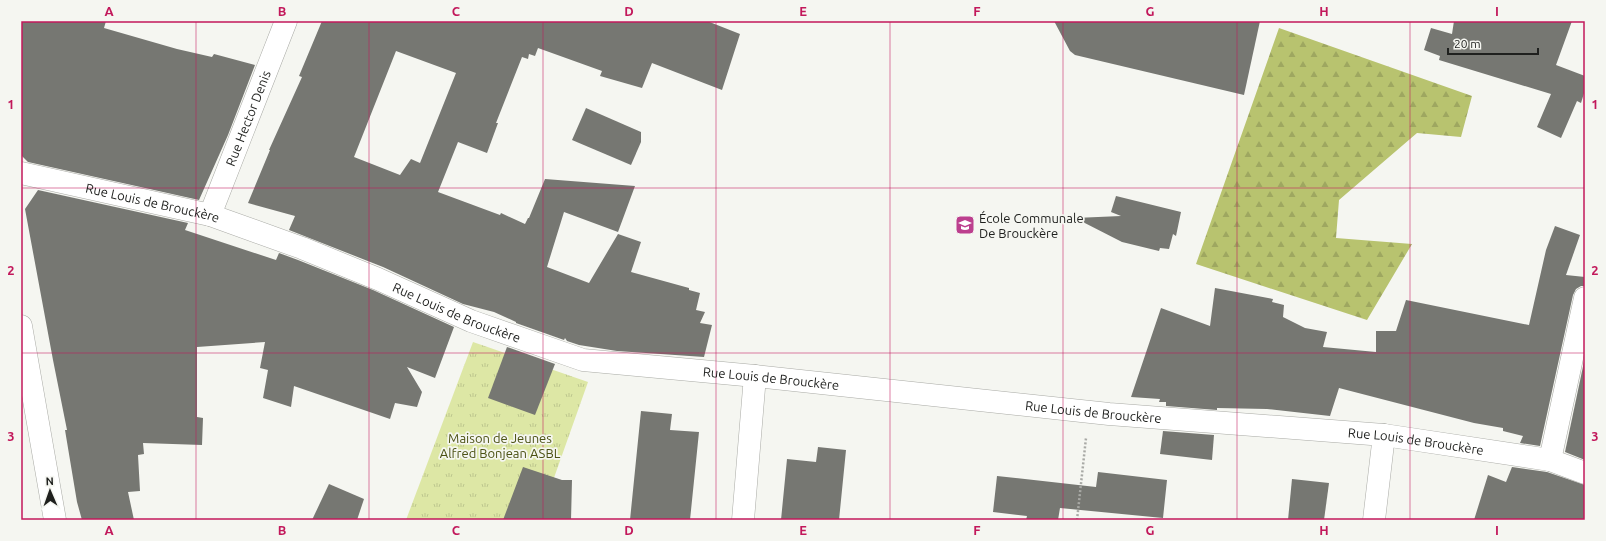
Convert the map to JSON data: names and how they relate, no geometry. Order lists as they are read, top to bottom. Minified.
{"streets":{"street":["Rue Hector Denis","Rue Louis de Brouckère"]},"crossings":[["Rue Hector Denis","Rue Louis de Brouckère"]],"parks":["Maison de Jeunes Alfred Bonjean ASBL"],"places":{"school or university":["École Communale De Brouckère"]},"scale_bar":"20 m","north":"top","grid":{"columns":["A","B","C","D","E","F","G","H","I"],"rows":["1","2","3"]}}
